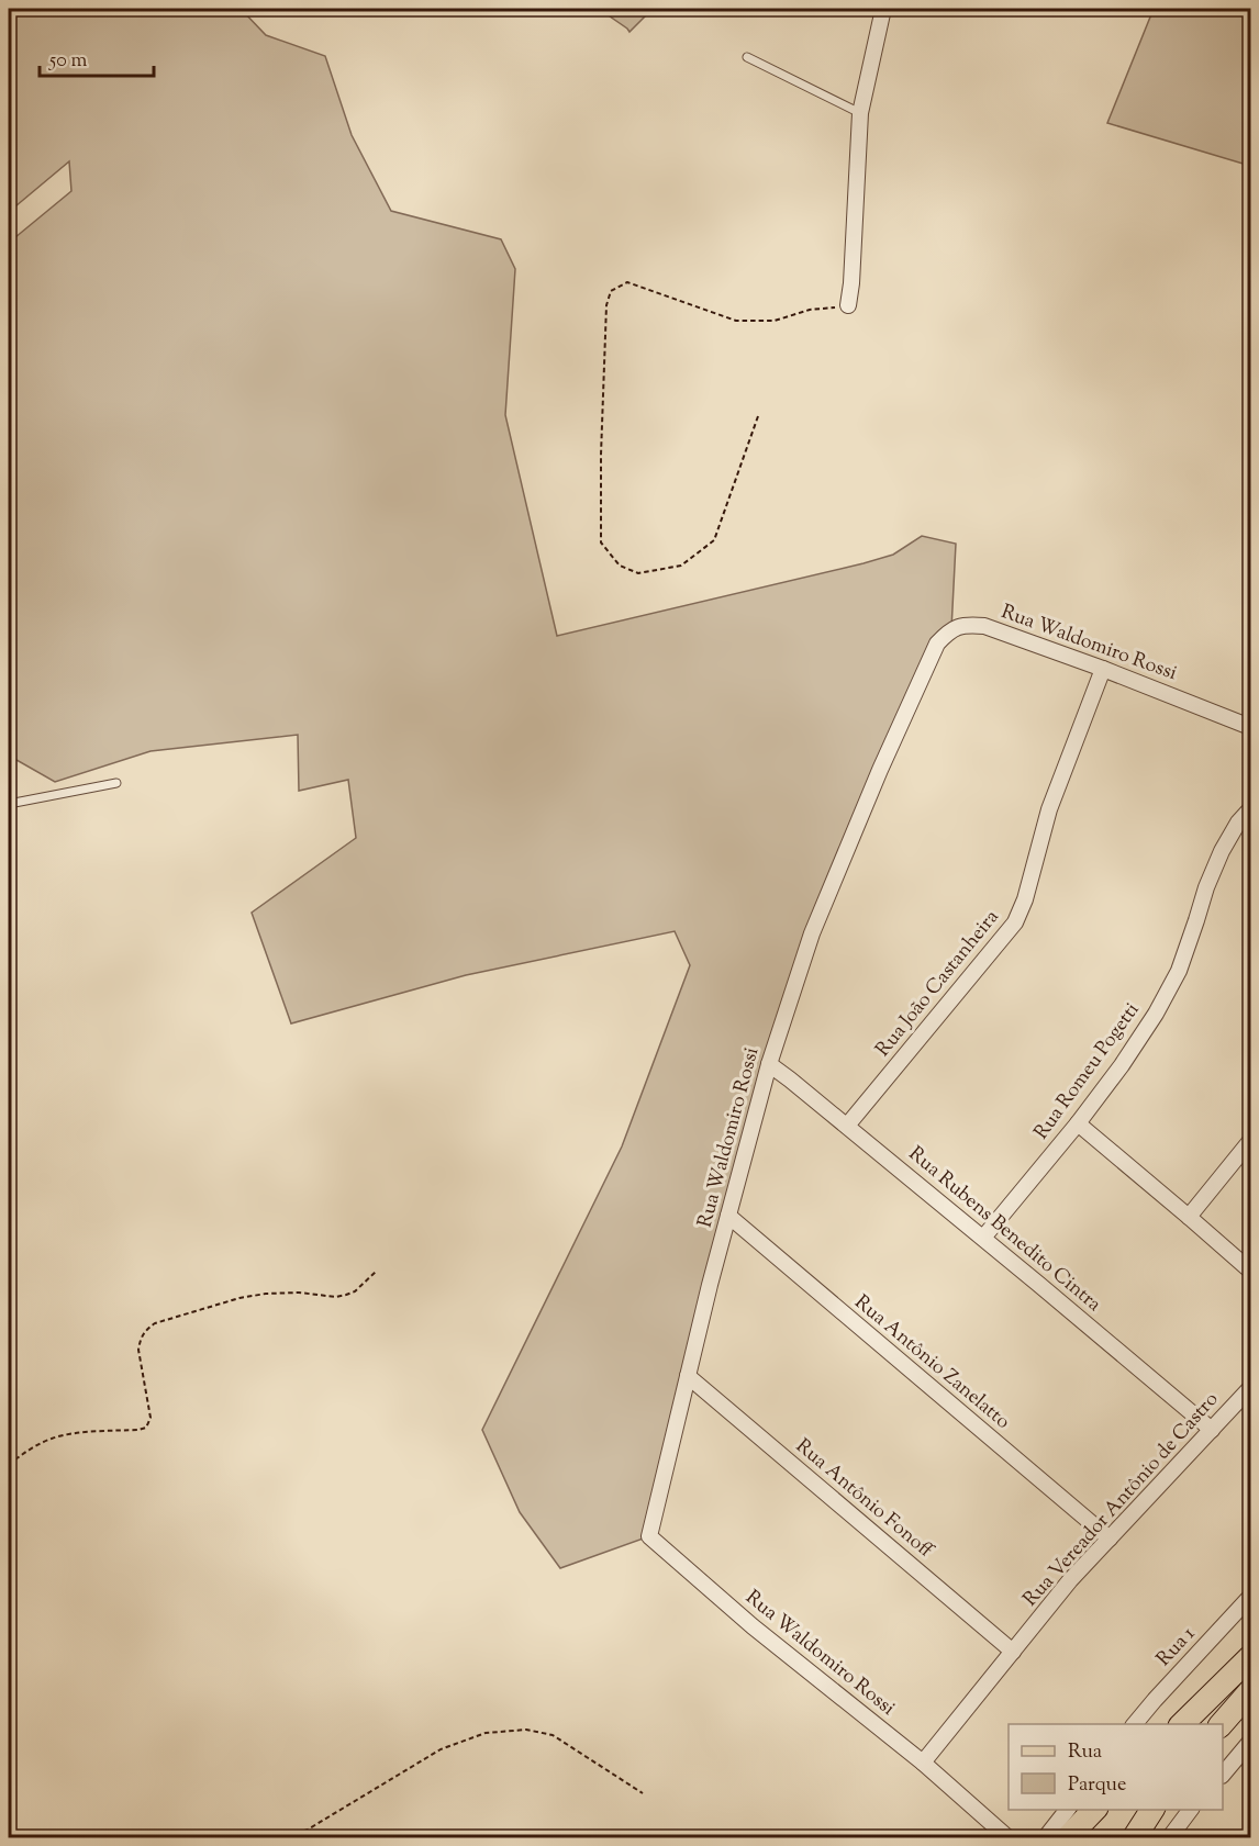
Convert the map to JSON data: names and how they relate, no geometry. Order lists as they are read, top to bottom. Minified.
{"streets":{"street":["Rua Waldomiro Rossi","Rua João Castanheira","Rua Romeu Pogetti","Rua Rubens Benedito Cintra","Rua Antônio Zanelatto","Rua Antônio Fonoff","Rua Vereador Antônio de Castro","Rua 1"]},"crossings":[["Rua Waldomiro Rossi","Rua João Castanheira"],["Rua Waldomiro Rossi","Rua Rubens Benedito Cintra"],["Rua Waldomiro Rossi","Rua Antônio Zanelatto"],["Rua Waldomiro Rossi","Rua Antônio Fonoff"],["Rua Waldomiro Rossi","Rua Vereador Antônio de Castro"],["Rua João Castanheira","Rua Rubens Benedito Cintra"],["Rua Romeu Pogetti","Rua Rubens Benedito Cintra"],["Rua Rubens Benedito Cintra","Rua Vereador Antônio de Castro"],["Rua Antônio Zanelatto","Rua Vereador Antônio de Castro"],["Rua Antônio Fonoff","Rua Vereador Antônio de Castro"]],"legend":["Rua","Parque"],"scale_bar":"50 m"}
